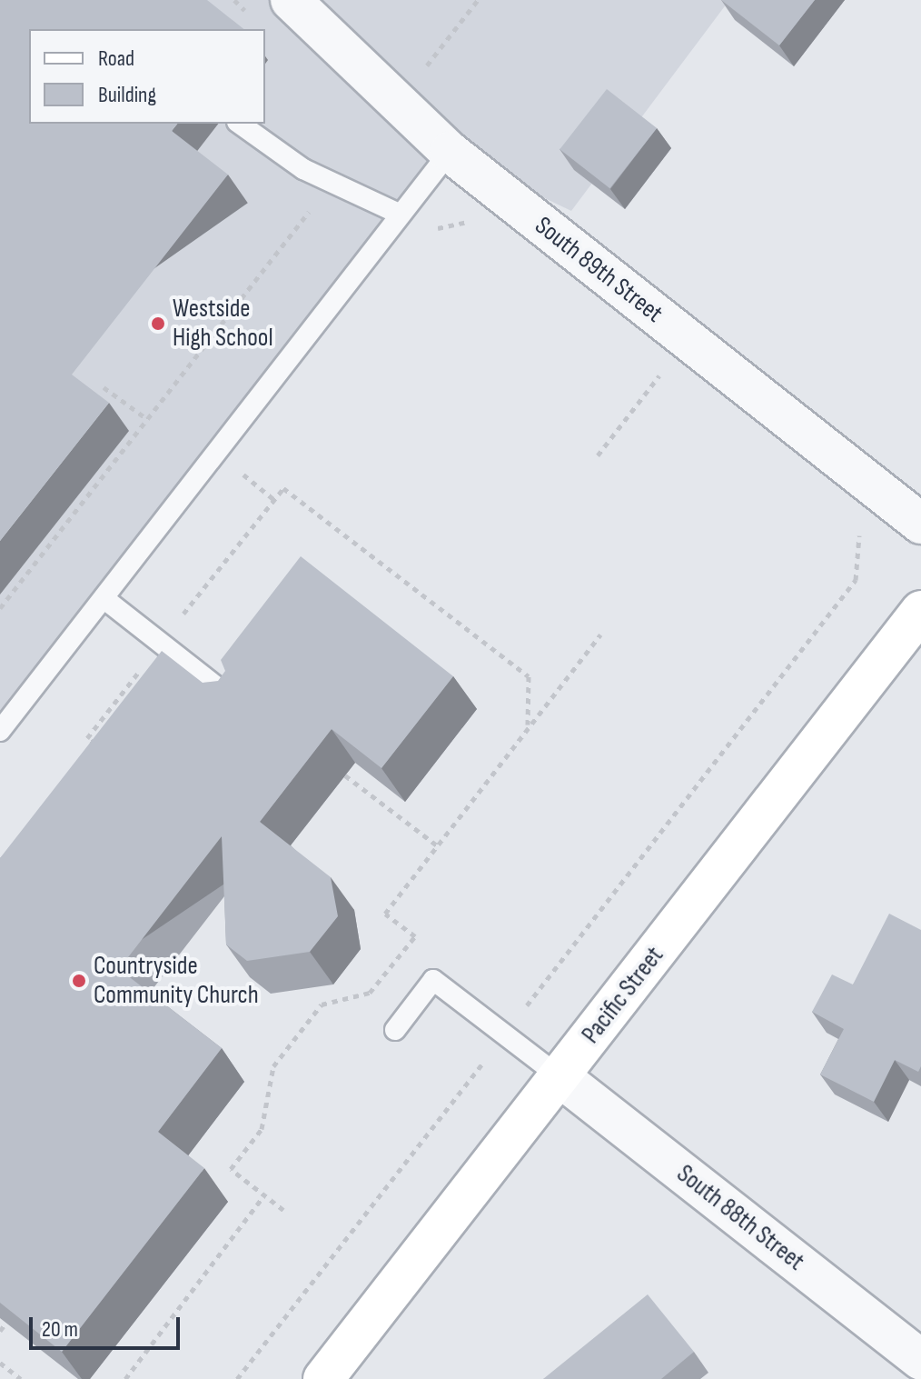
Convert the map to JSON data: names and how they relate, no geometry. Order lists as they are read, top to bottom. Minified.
{"streets":{"main road":["Pacific Street"],"street":["South 89th Street","South 88th Street"]},"crossings":[["Pacific Street","South 88th Street"]],"places":["Westside High School","Countryside Community Church"],"legend":["Road","Building"],"scale_bar":"20 m"}
